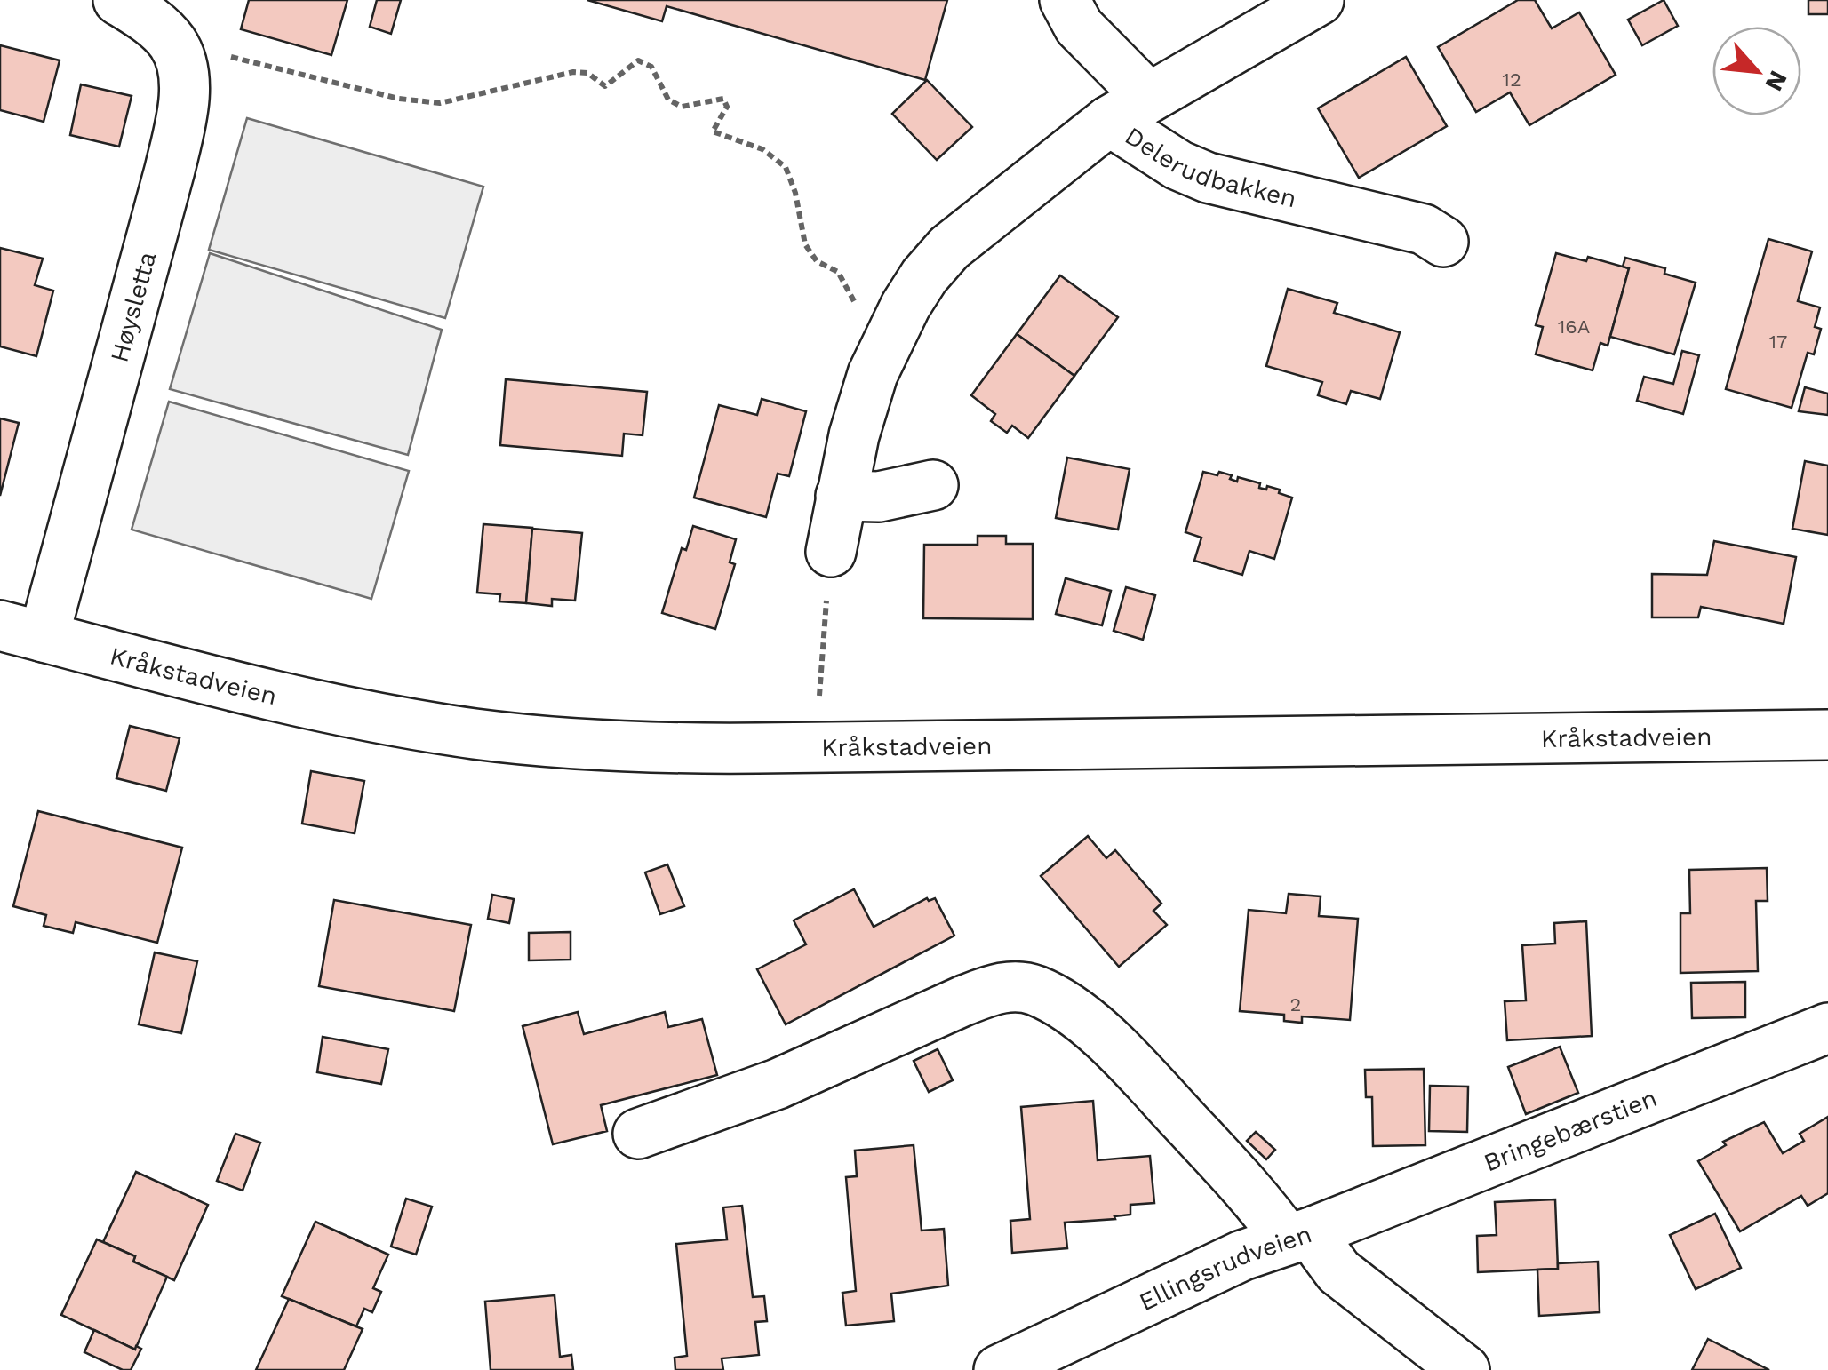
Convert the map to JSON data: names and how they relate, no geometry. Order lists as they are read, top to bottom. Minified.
{"streets":{"street":["Delerudbakken","Høysletta","Kråkstadveien","Bringebærstien","Ellingsrudveien"]},"crossings":[["Høysletta","Kråkstadveien"],["Bringebærstien","Ellingsrudveien"]],"house_numbers":["12","16A","17","2"],"north":"bottom right"}
